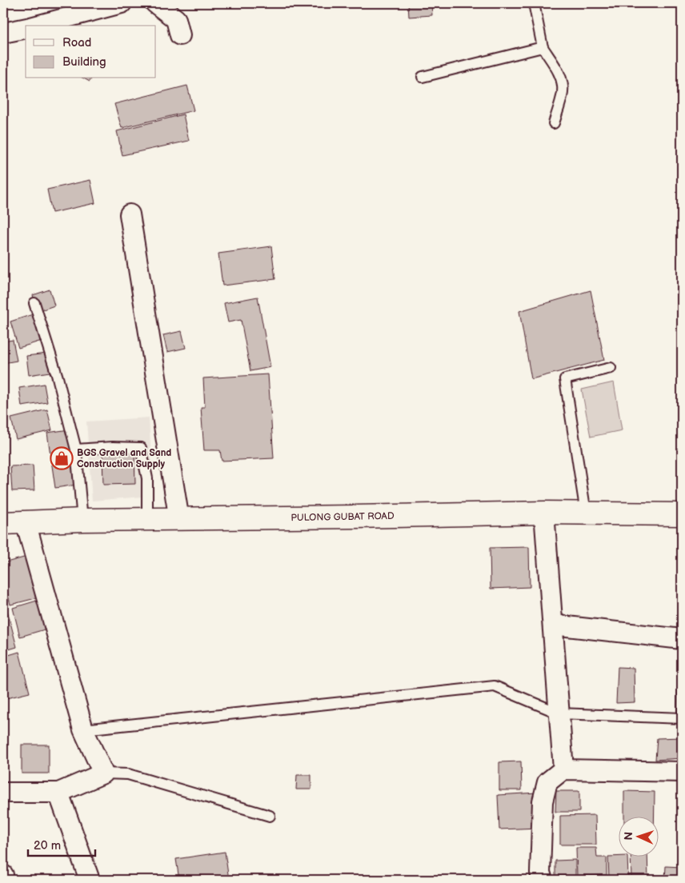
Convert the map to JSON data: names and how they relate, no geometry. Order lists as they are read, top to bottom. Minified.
{"streets":{"main road":["PULONG GUBAT ROAD"]},"places":{"shop":["BGS Gravel and Sand Construction Supply"]},"legend":["Road","Building"],"scale_bar":"20 m","north":"left"}
